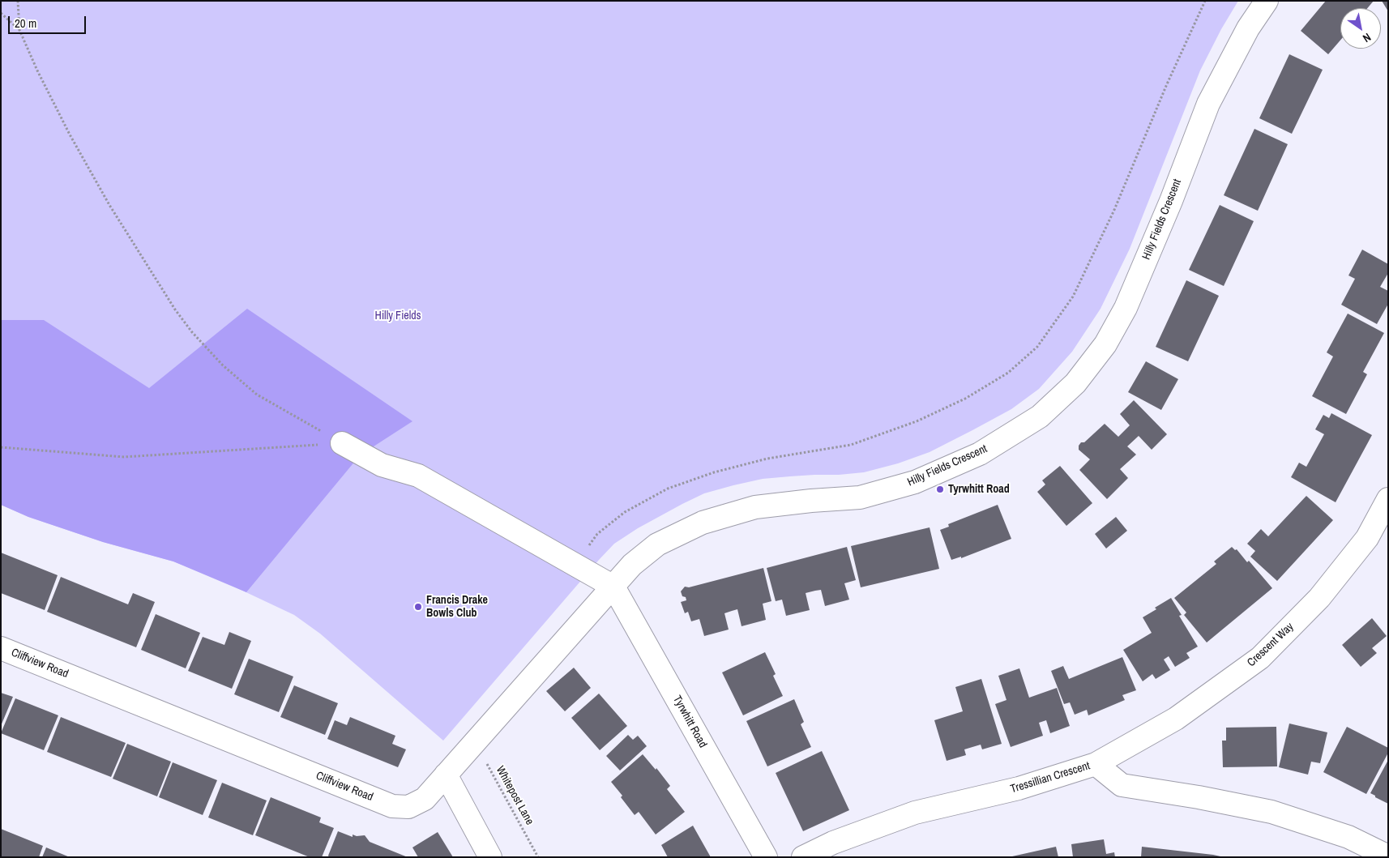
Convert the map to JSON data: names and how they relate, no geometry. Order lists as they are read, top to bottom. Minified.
{"streets":{"street":["Hilly Fields Crescent","Crescent Way","Cliffview Road","Tyrwhitt Road","Tressillian Crescent"],"path":["Whitepost Lane"]},"crossings":[["Hilly Fields Crescent","Cliffview Road"],["Hilly Fields Crescent","Tyrwhitt Road"],["Crescent Way","Tressillian Crescent"],["Cliffview Road","Tyrwhitt Road"],["Cliffview Road","Whitepost Lane"]],"parks":["Hilly Fields"],"places":["Tyrwhitt Road","Francis Drake Bowls Club"],"scale_bar":"20 m","north":"bottom right"}
